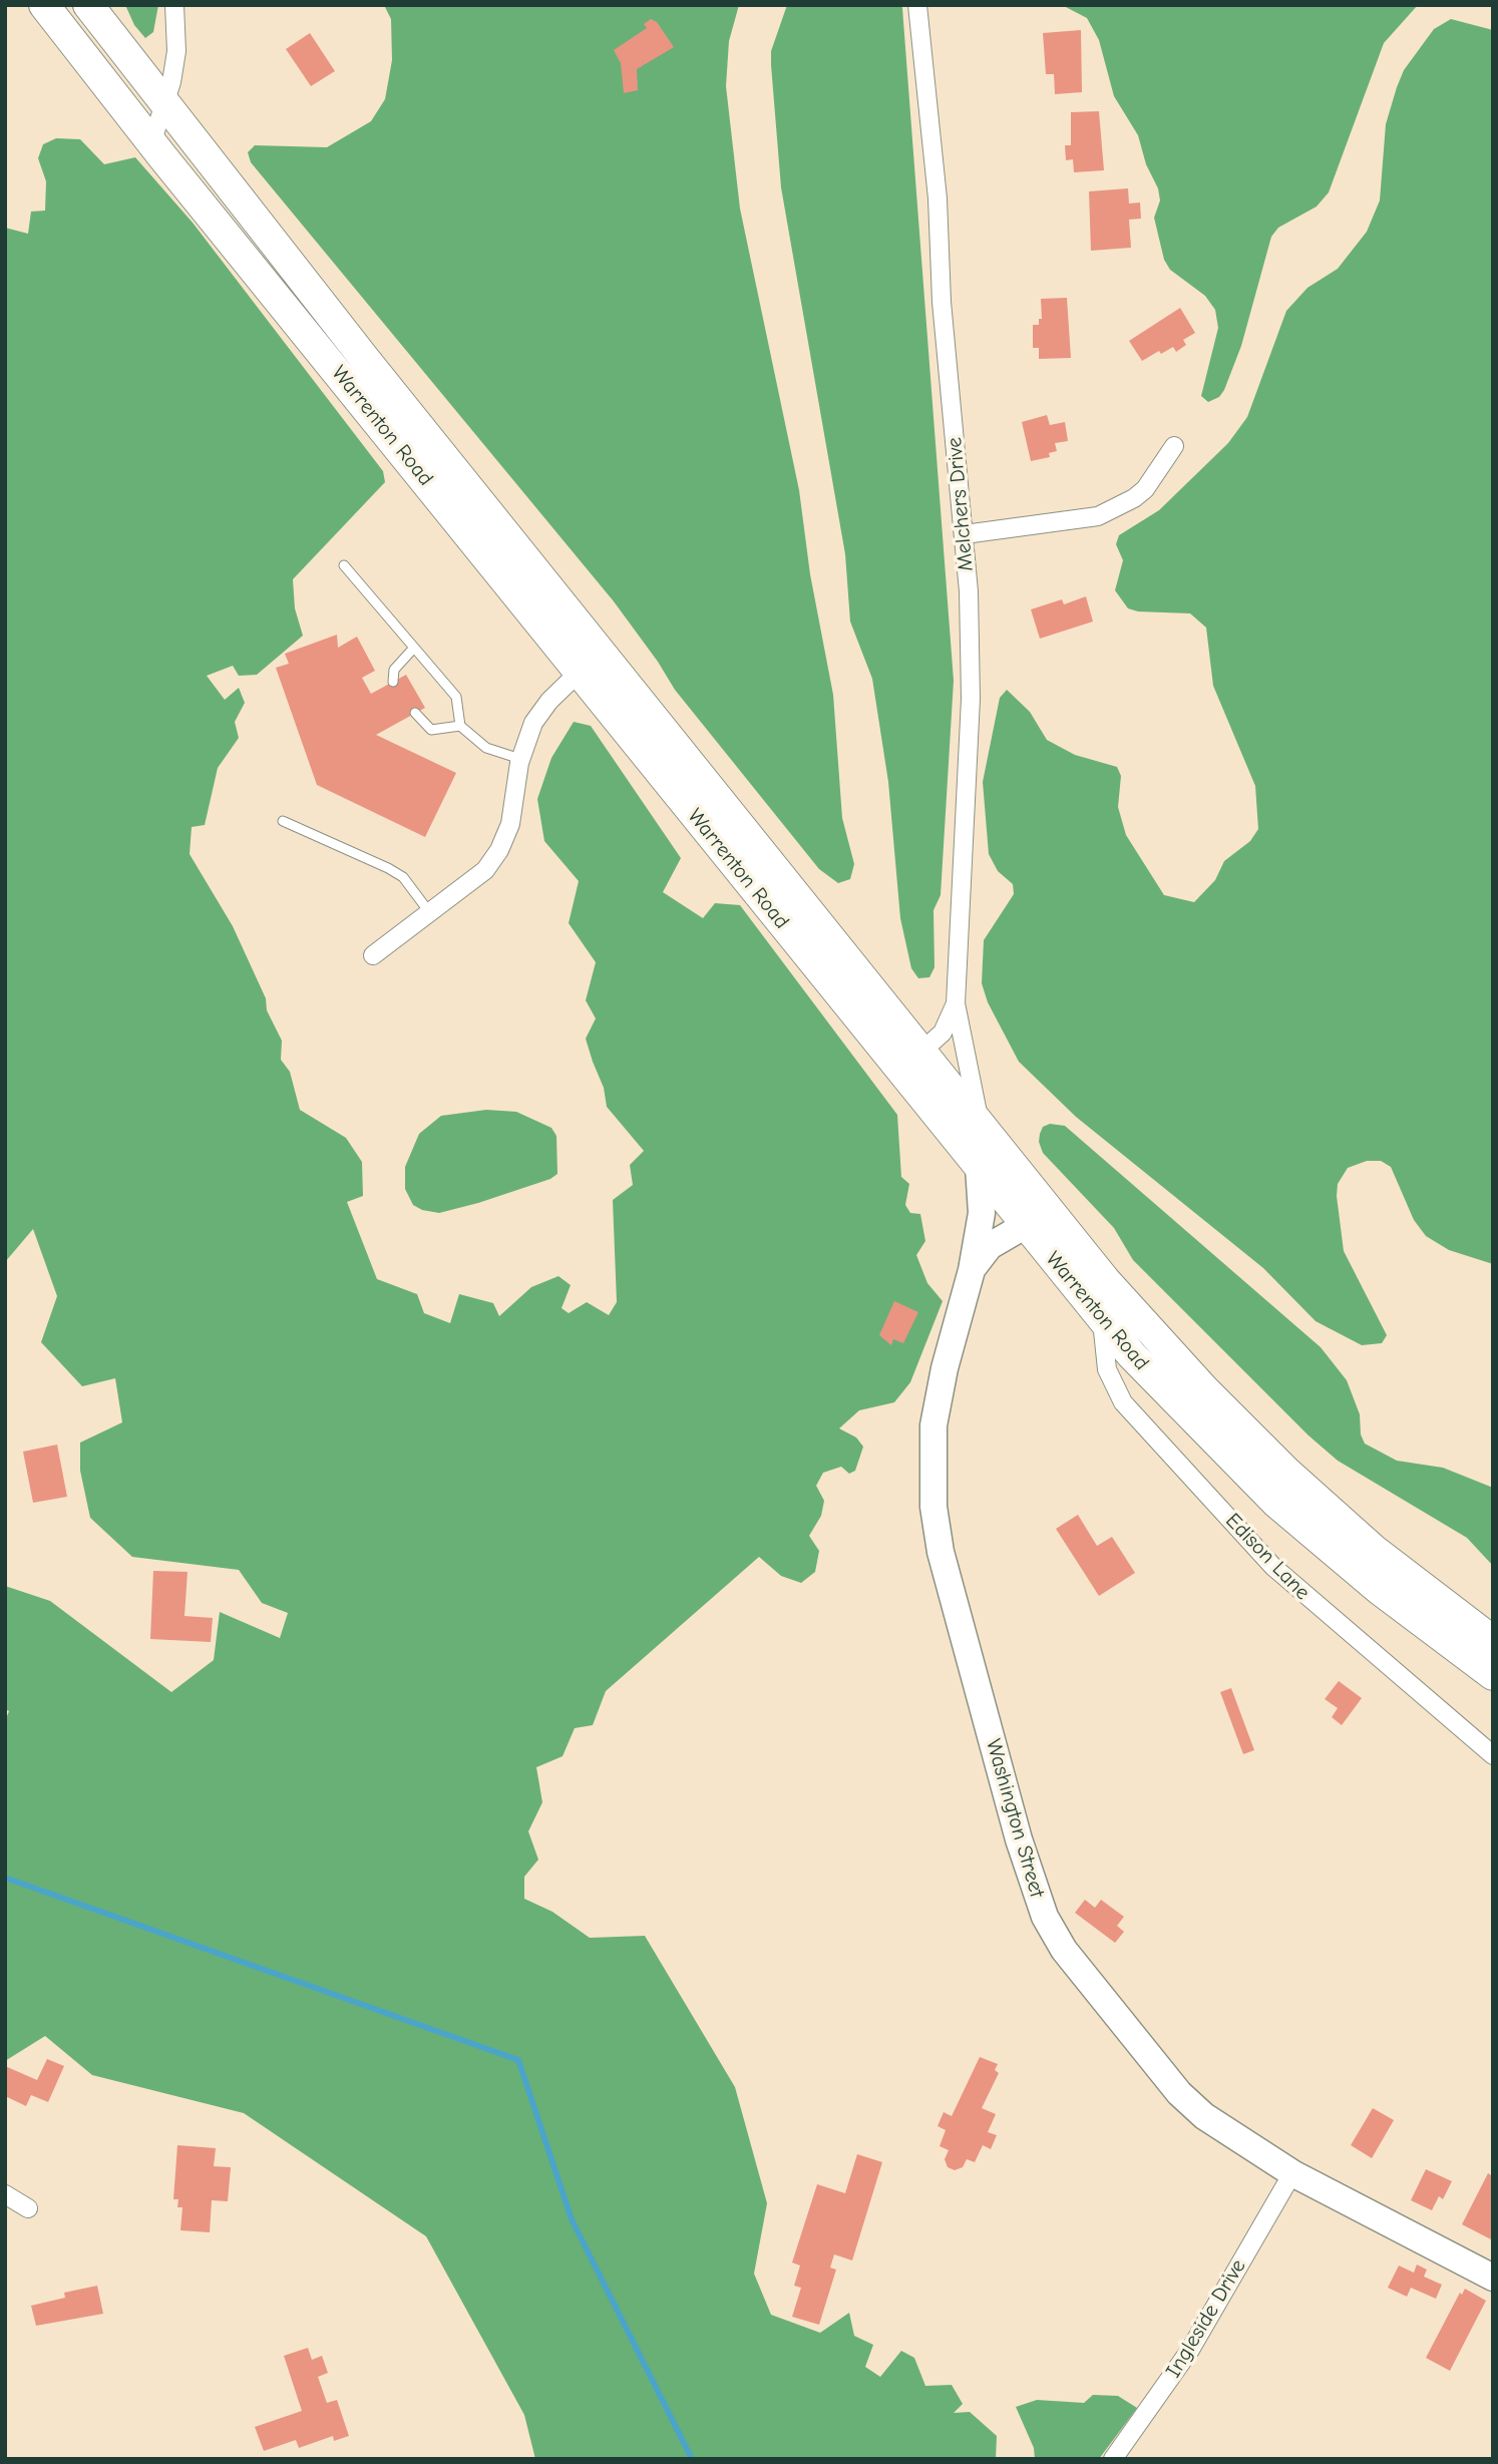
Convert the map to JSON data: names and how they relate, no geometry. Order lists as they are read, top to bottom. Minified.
{"streets":{"main road":["Warrenton Road"],"street":["Melchers Drive","Edison Lane","Washington Street","Ingleside Drive"]},"crossings":[["Warrenton Road","Melchers Drive"],["Warrenton Road","Edison Lane"],["Warrenton Road","Washington Street"],["Washington Street","Ingleside Drive"]]}
